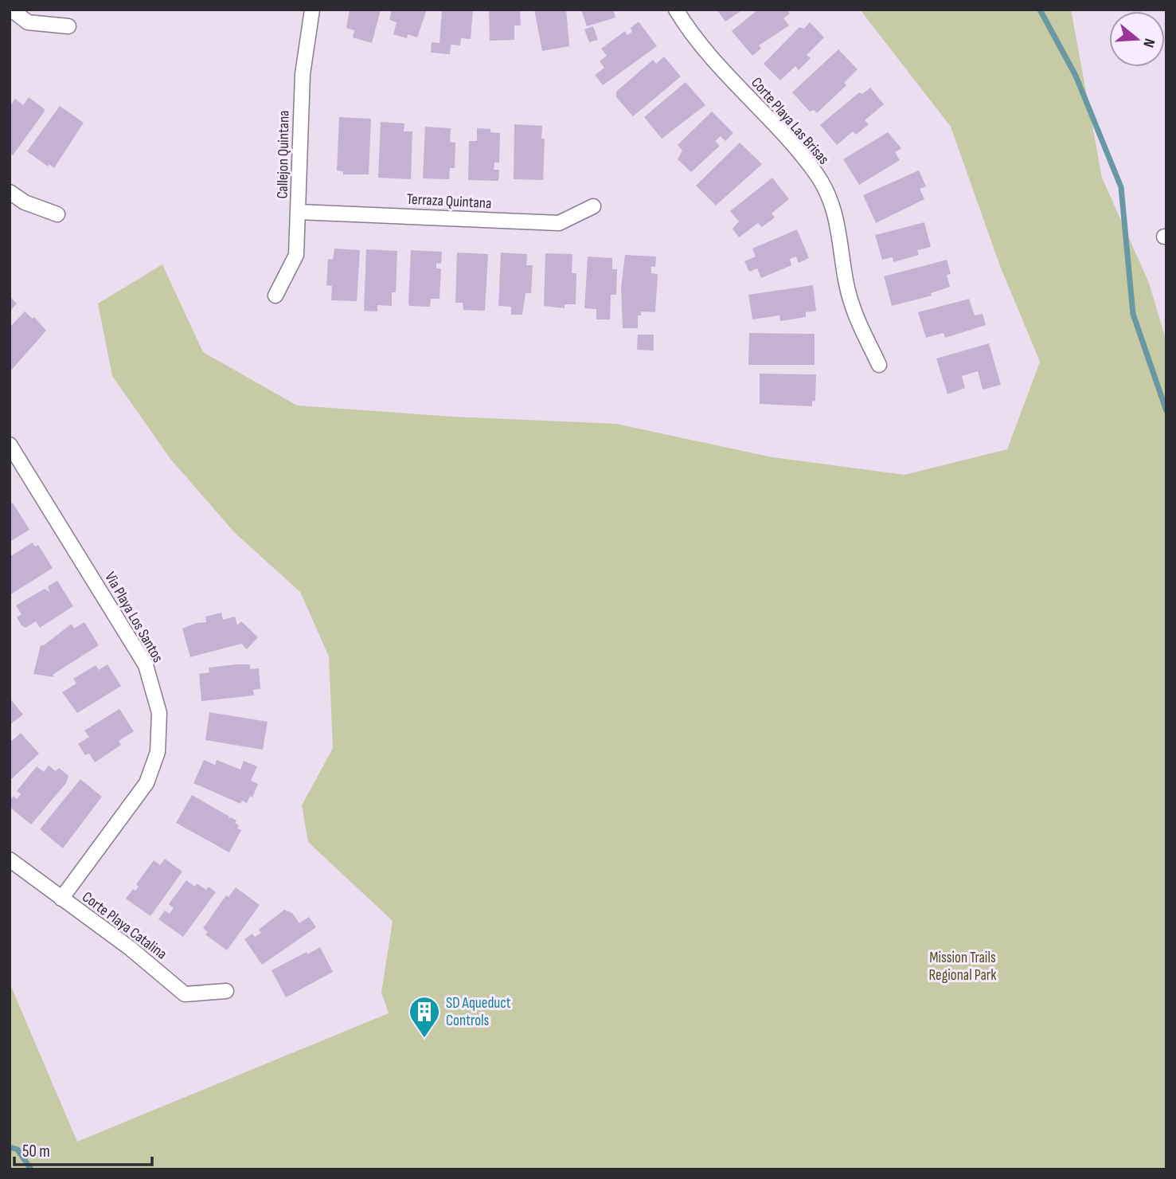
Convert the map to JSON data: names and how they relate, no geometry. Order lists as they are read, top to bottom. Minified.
{"streets":{"street":["Corte Playa Las Brisas","Callejon Quintana","Terraza Quintana","Via Playa Los Santos","Corte Playa Catalina"]},"crossings":[["Callejon Quintana","Terraza Quintana"],["Via Playa Los Santos","Corte Playa Catalina"]],"parks":["Mission Trails Regional Park"],"places":{"building":["SD Aqueduct Controls"]},"scale_bar":"50 m","north":"right"}
